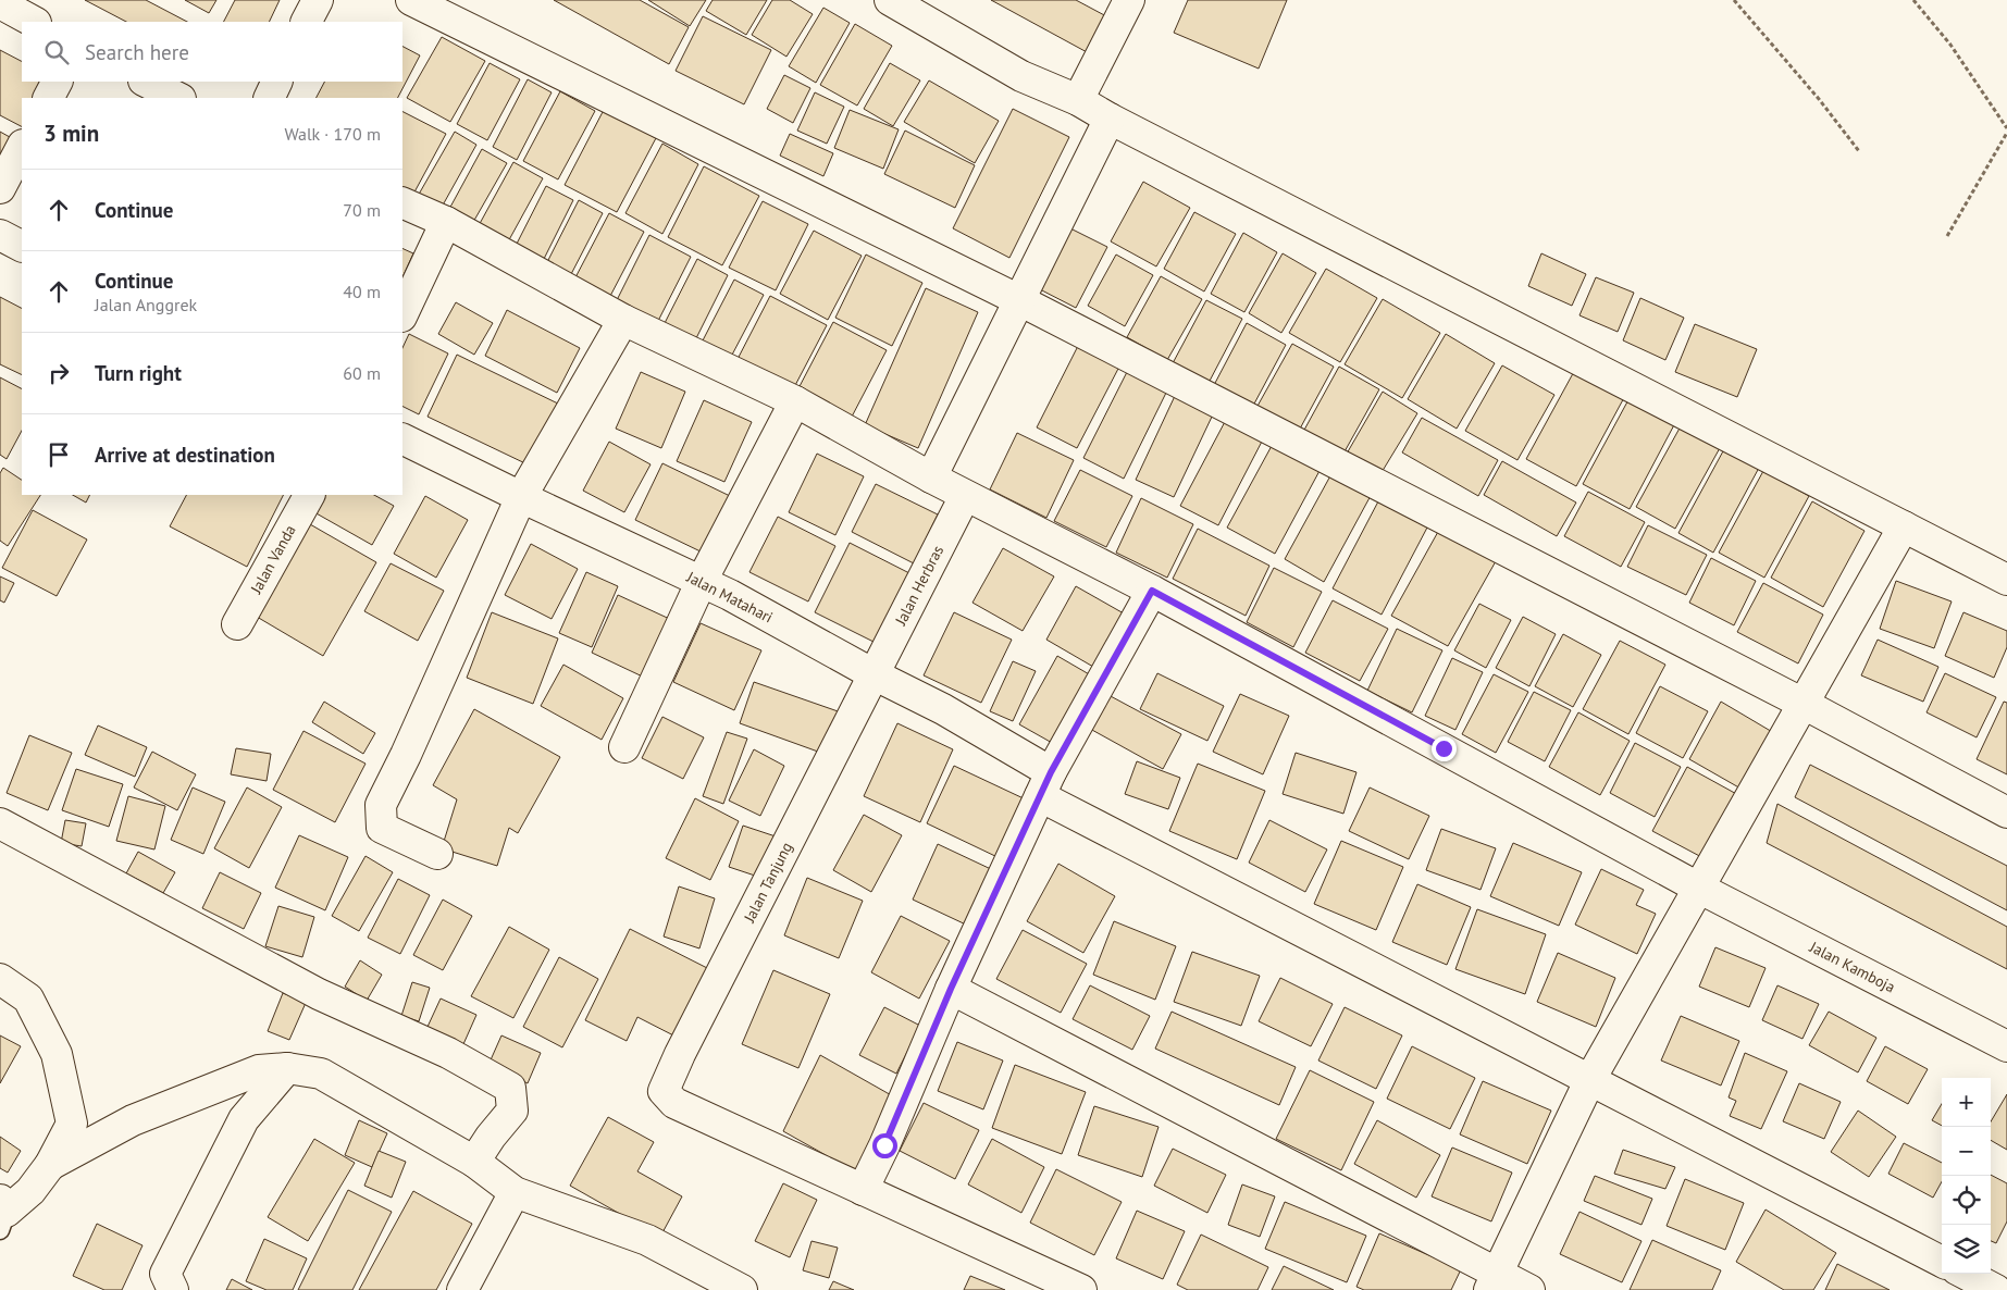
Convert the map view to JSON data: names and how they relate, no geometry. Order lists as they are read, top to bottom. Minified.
{"streets":{"street":["Jalan Vanda","Jalan Herbras","Jalan Matahari","Jalan Tanjung","Jalan Kamboja"]},"crossings":[["Jalan Herbras","Jalan Matahari"],["Jalan Herbras","Jalan Tanjung"],["Jalan Herbras","Jalan Kamboja"],["Jalan Matahari","Jalan Tanjung"]],"page":{"search":"Search here","heading":["3 min","Walk · 170 m"],"list":[["Continue","70 m"],["Continue","Jalan Anggrek","40 m"],["Turn right","60 m"],"Arrive at destination"],"map_buttons":["+","−"]}}
